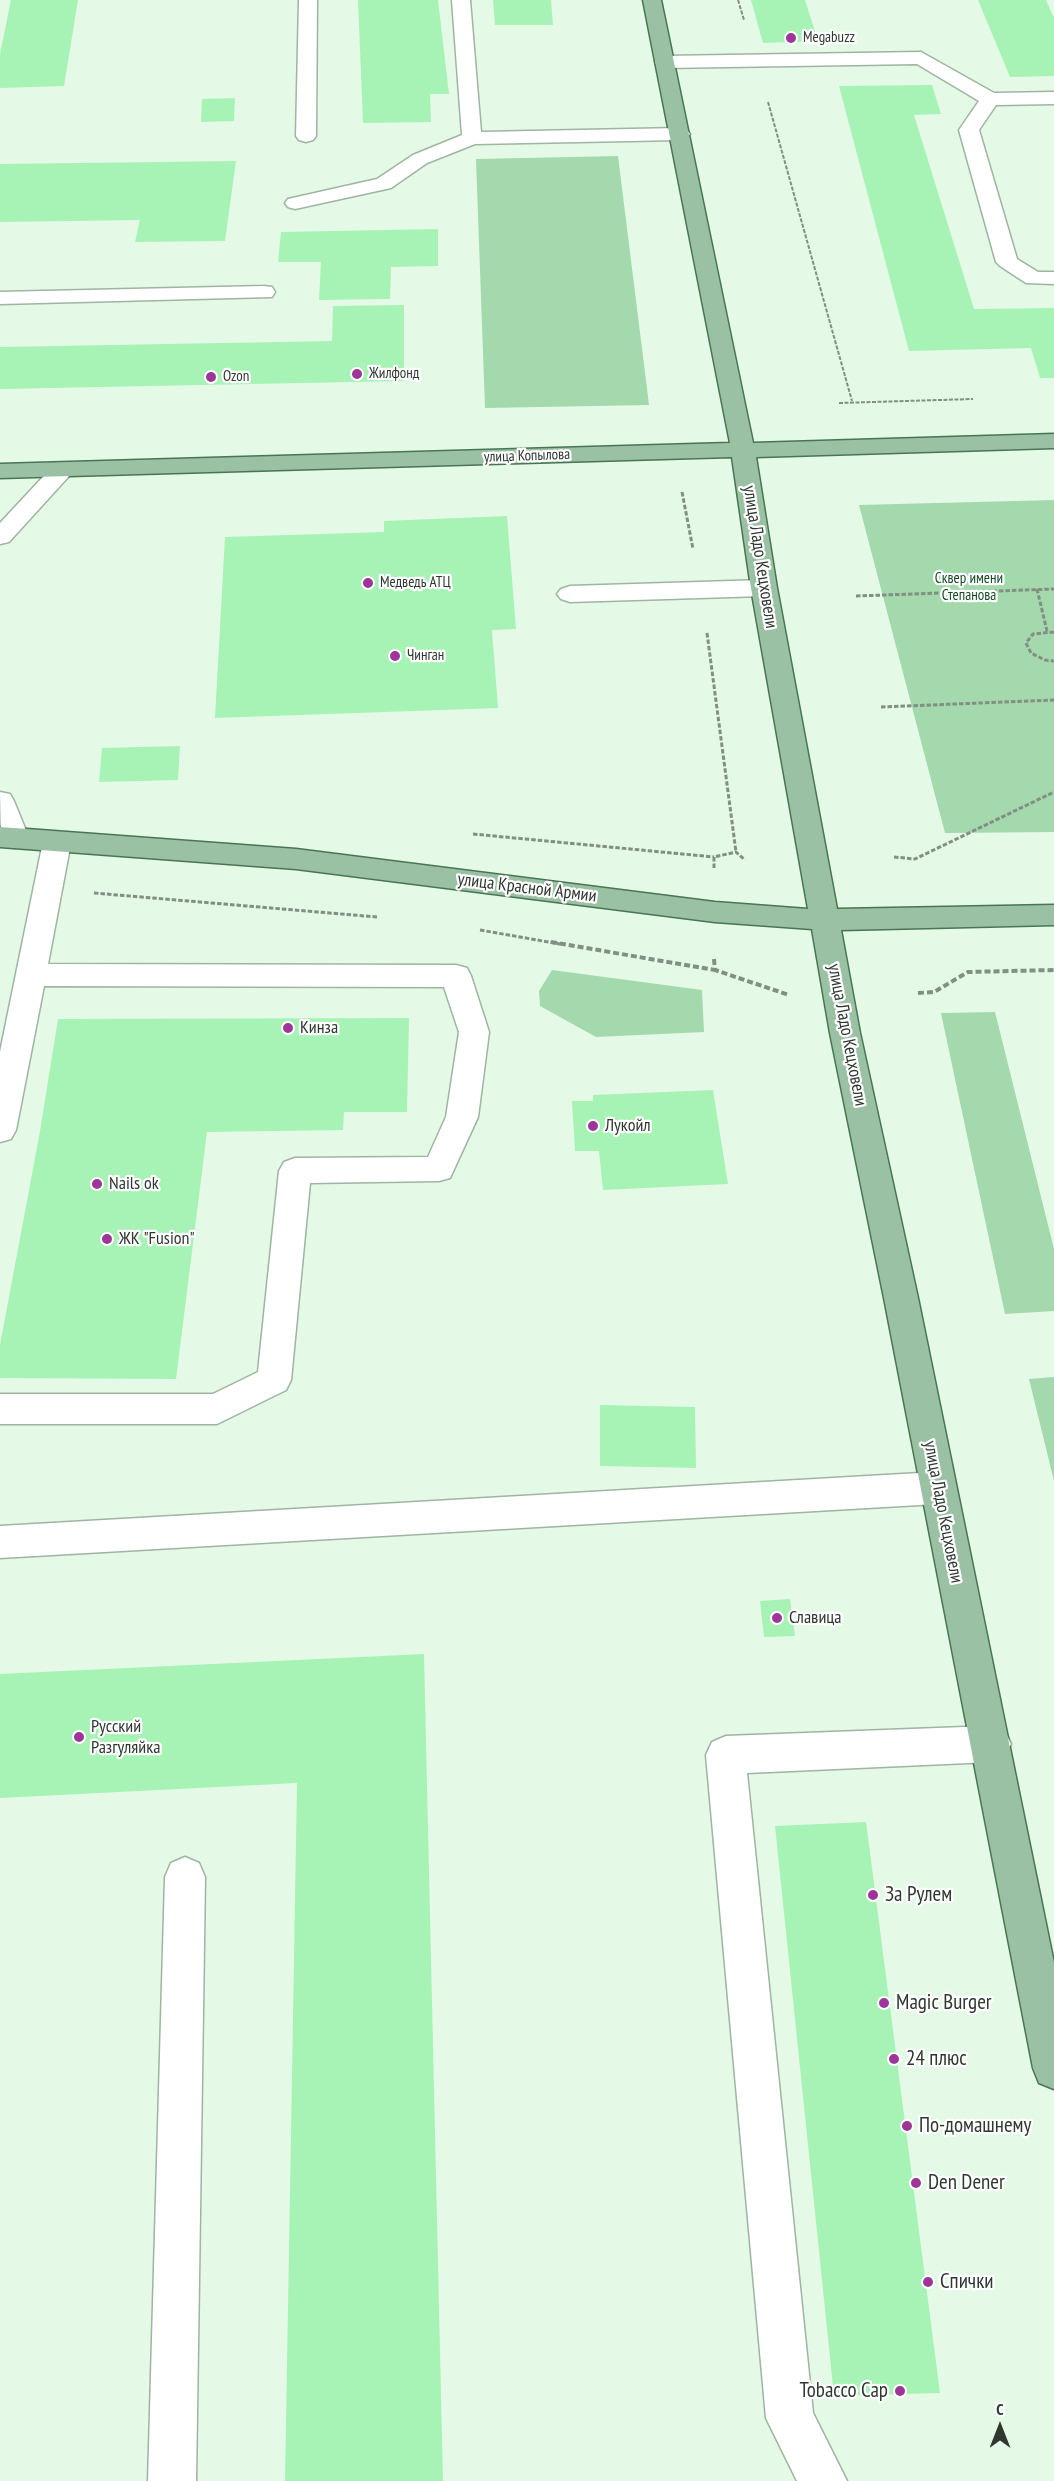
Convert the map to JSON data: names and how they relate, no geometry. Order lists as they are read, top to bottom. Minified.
{"streets":{"main road":["улица Копылова","улица Ладо Кецховели","улица Красной Армии"]},"crossings":[["улица Копылова","улица Ладо Кецховели"],["улица Ладо Кецховели","улица Красной Армии"]],"parks":["Сквер имени Степанова"],"places":["Megabuzz","Жилфонд","Ozon","Медведь АТЦ","Чинган","Кинза","Лукойл","Nails ok","ЖК \"Fusion\"","Славица","Русский Разгуляйка","За Рулем","Magic Burger","24 плюс","По-домашнему","Den Dener","Спички","Tobacco Cap"],"north":"top"}
